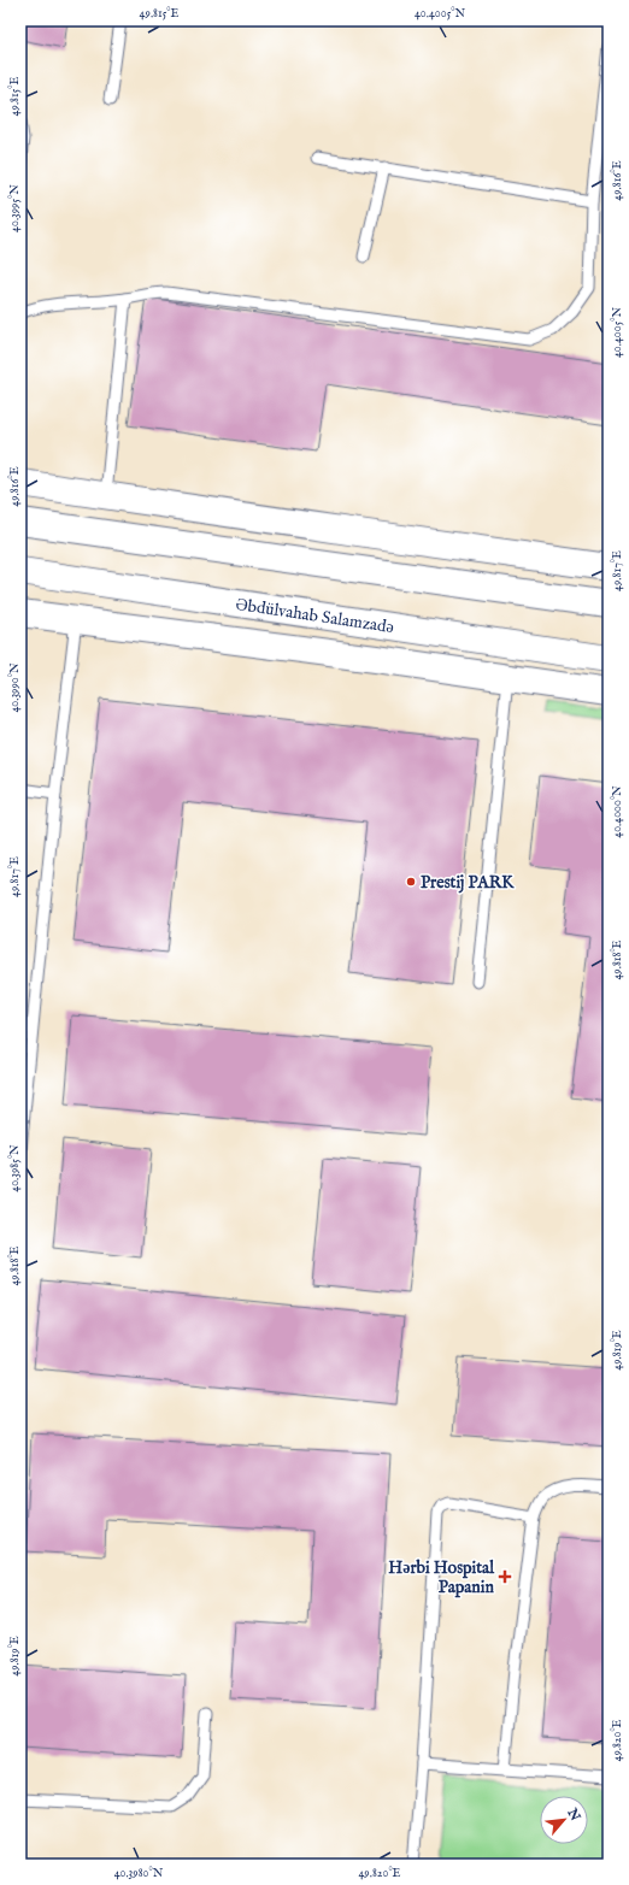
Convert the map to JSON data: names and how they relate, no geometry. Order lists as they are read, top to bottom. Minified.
{"streets":{"main road":["Əbdülvahab Salamzadə"]},"places":{"other":["Prestij PARK"],"health":["Hərbi Hospital Papanin"]},"north":"top right","coordinates":["49.815°E","40.4005°N","49.816°E","40.3995°N","49.817°E","40.3990°N","40.4000°N","49.818°E","40.3985°N","49.819°E","49.820°E","40.3980°N"]}
